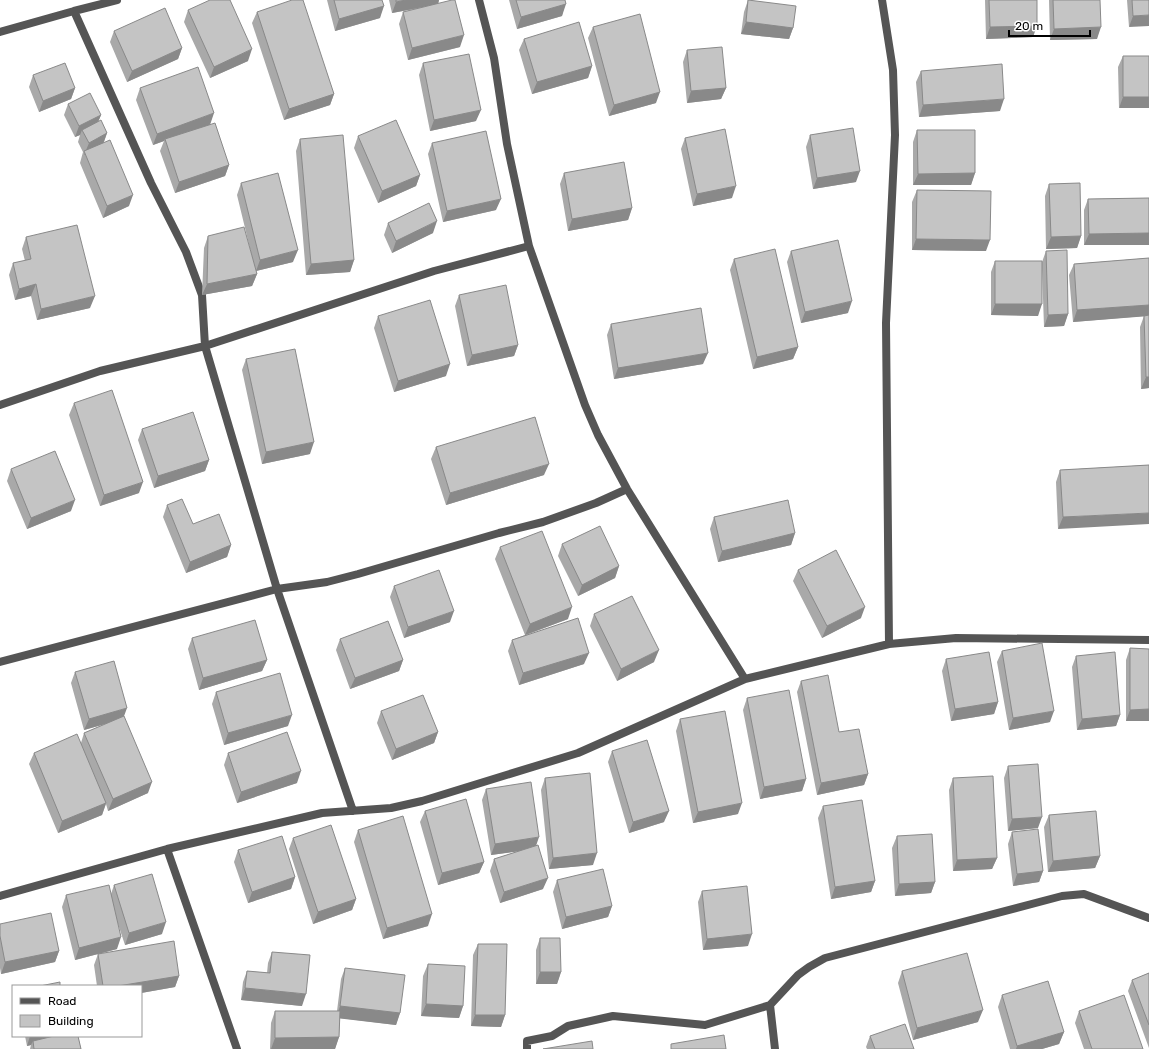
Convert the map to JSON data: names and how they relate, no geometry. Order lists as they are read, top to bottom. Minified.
{"legend":["Road","Building"],"scale_bar":"20 m"}
